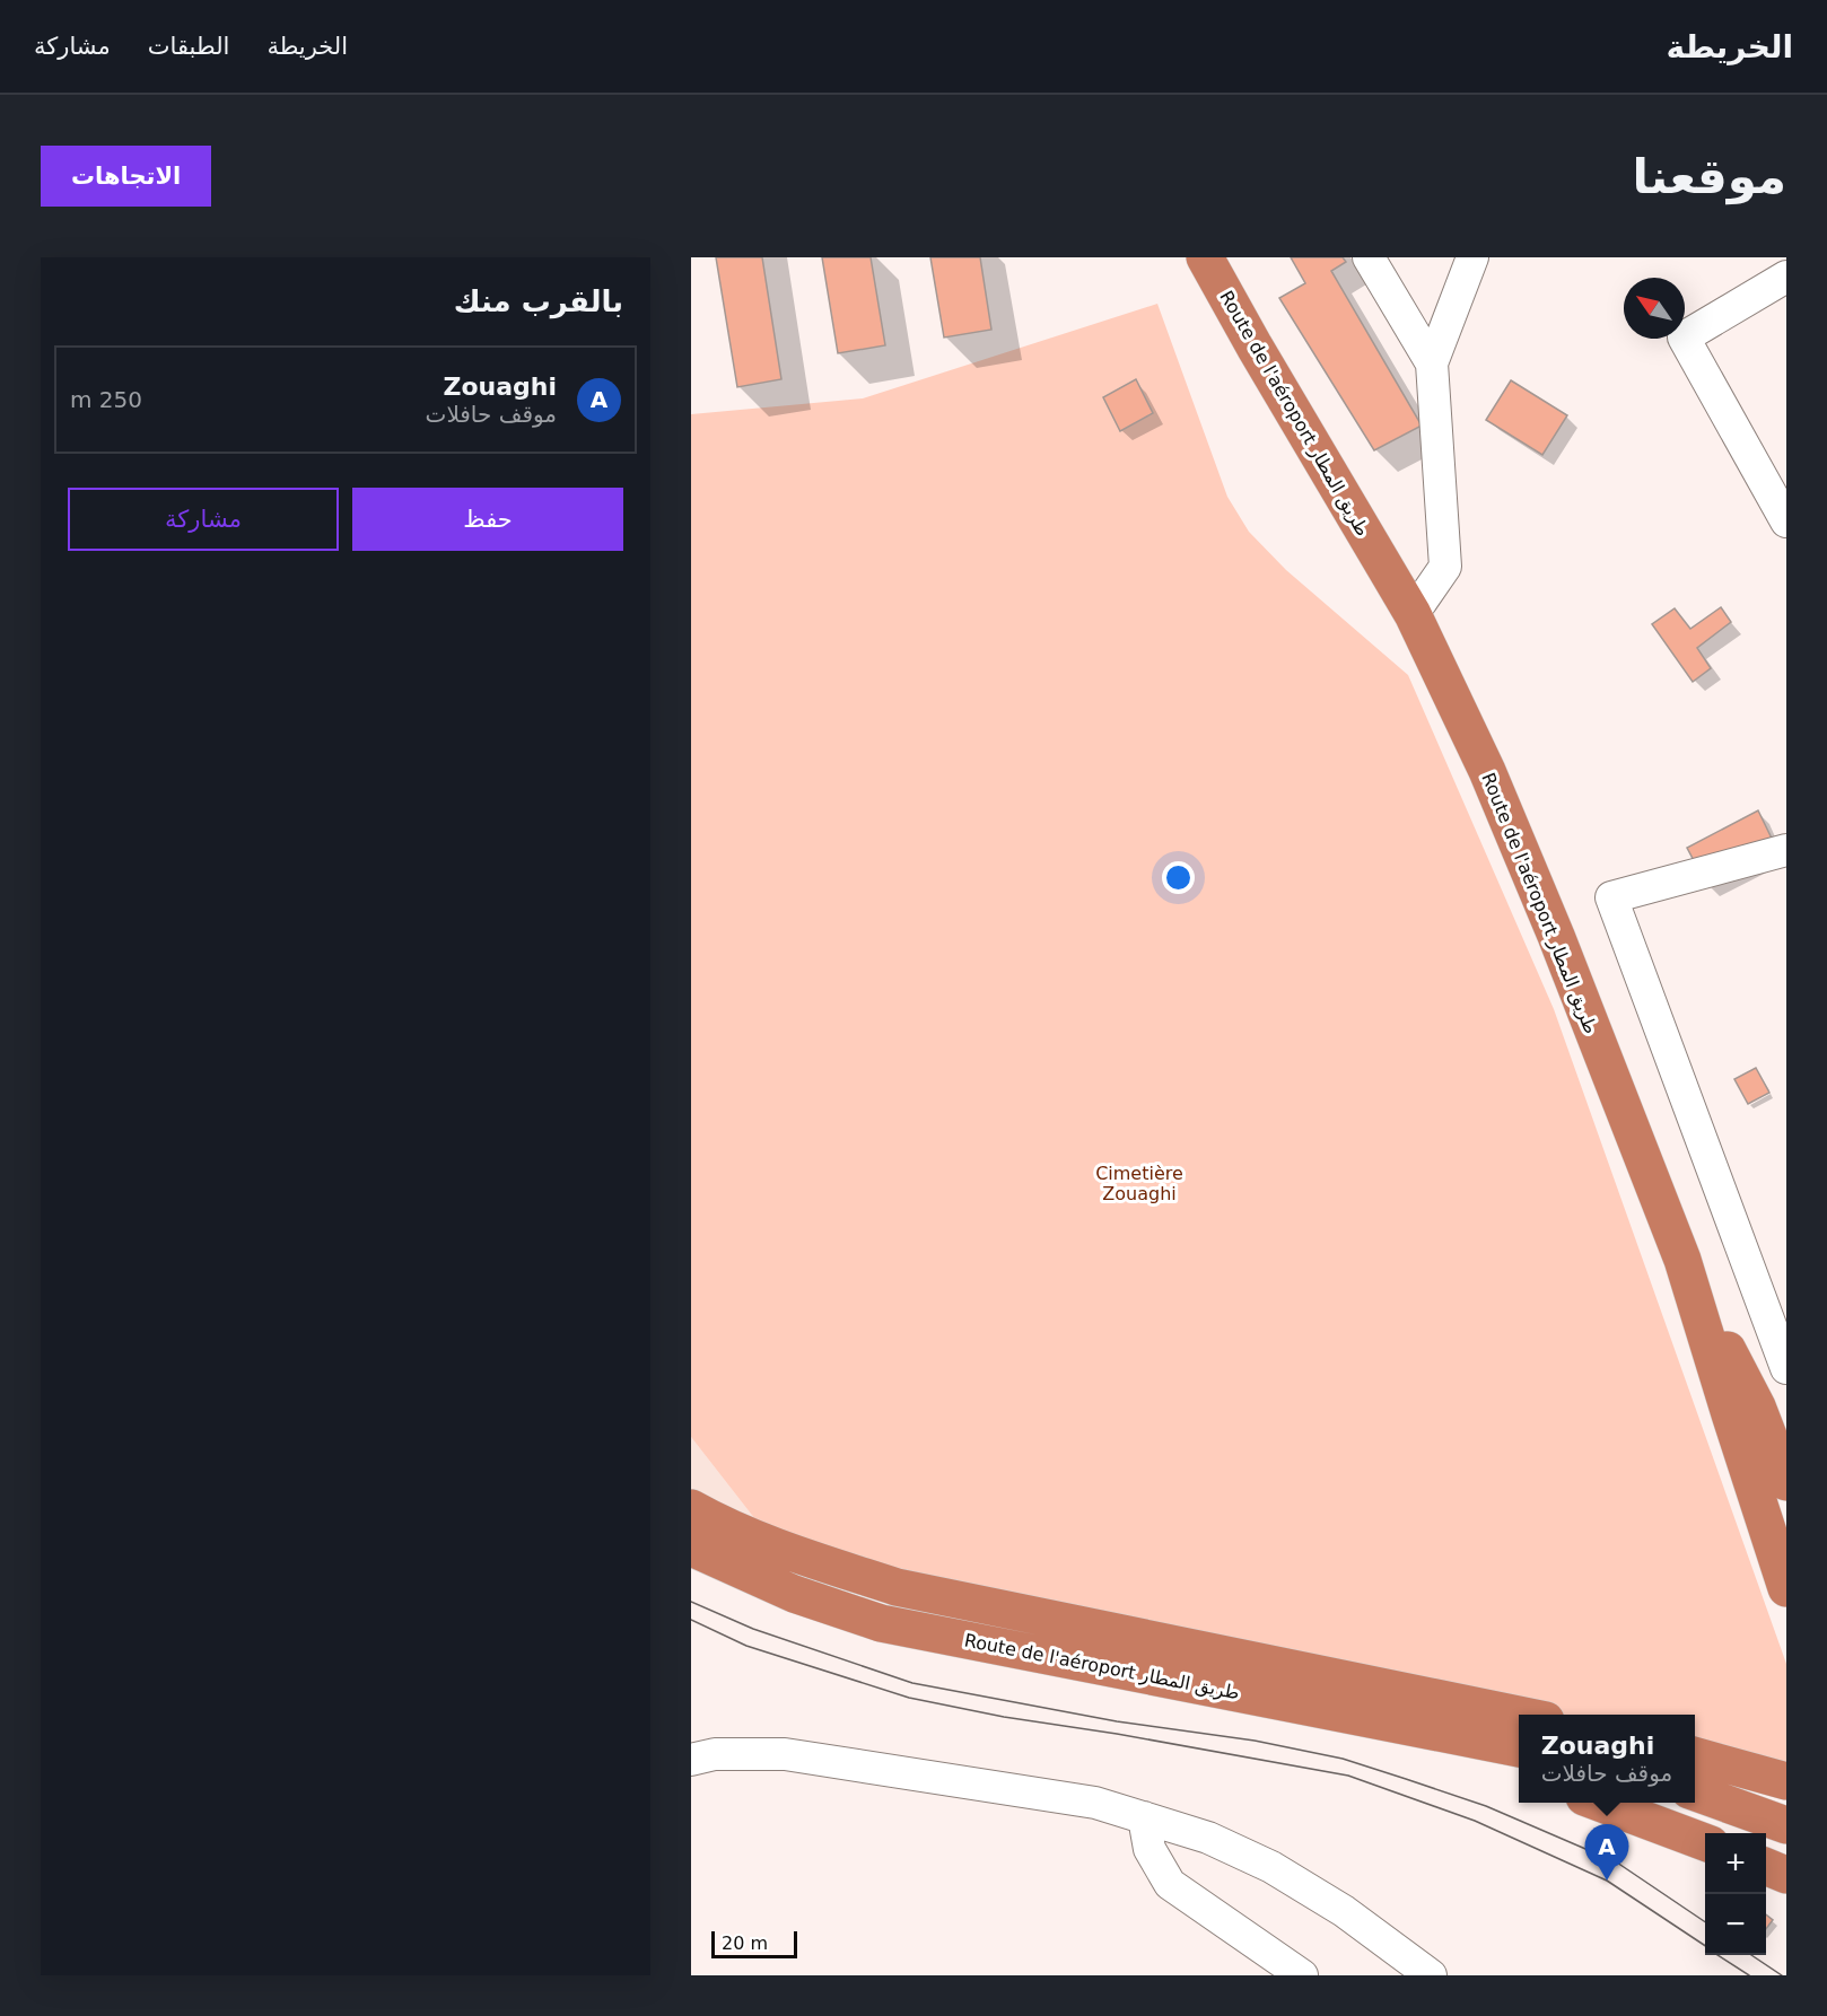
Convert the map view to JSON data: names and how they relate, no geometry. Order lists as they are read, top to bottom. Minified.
{"streets":{"highway":["Route de l'aéroport طريق المطار"]},"parks":["Cimetière Zouaghi"],"scale_bar":"20 m","north":"top left","page":{"header":"الخريطة","nav":["الخريطة","الطبقات","مشاركة"],"buttons":["الاتجاهات",["حفظ","مشاركة"]],"title":"موقعنا","heading":"بالقرب منك","list":[{"mark":"A","name":"Zouaghi","note":"موقف حافلات","value":"250 m"}],"popup":["Zouaghi","موقف حافلات"],"pins":"A","map_buttons":["+","−"],"scale":"20 m"}}
